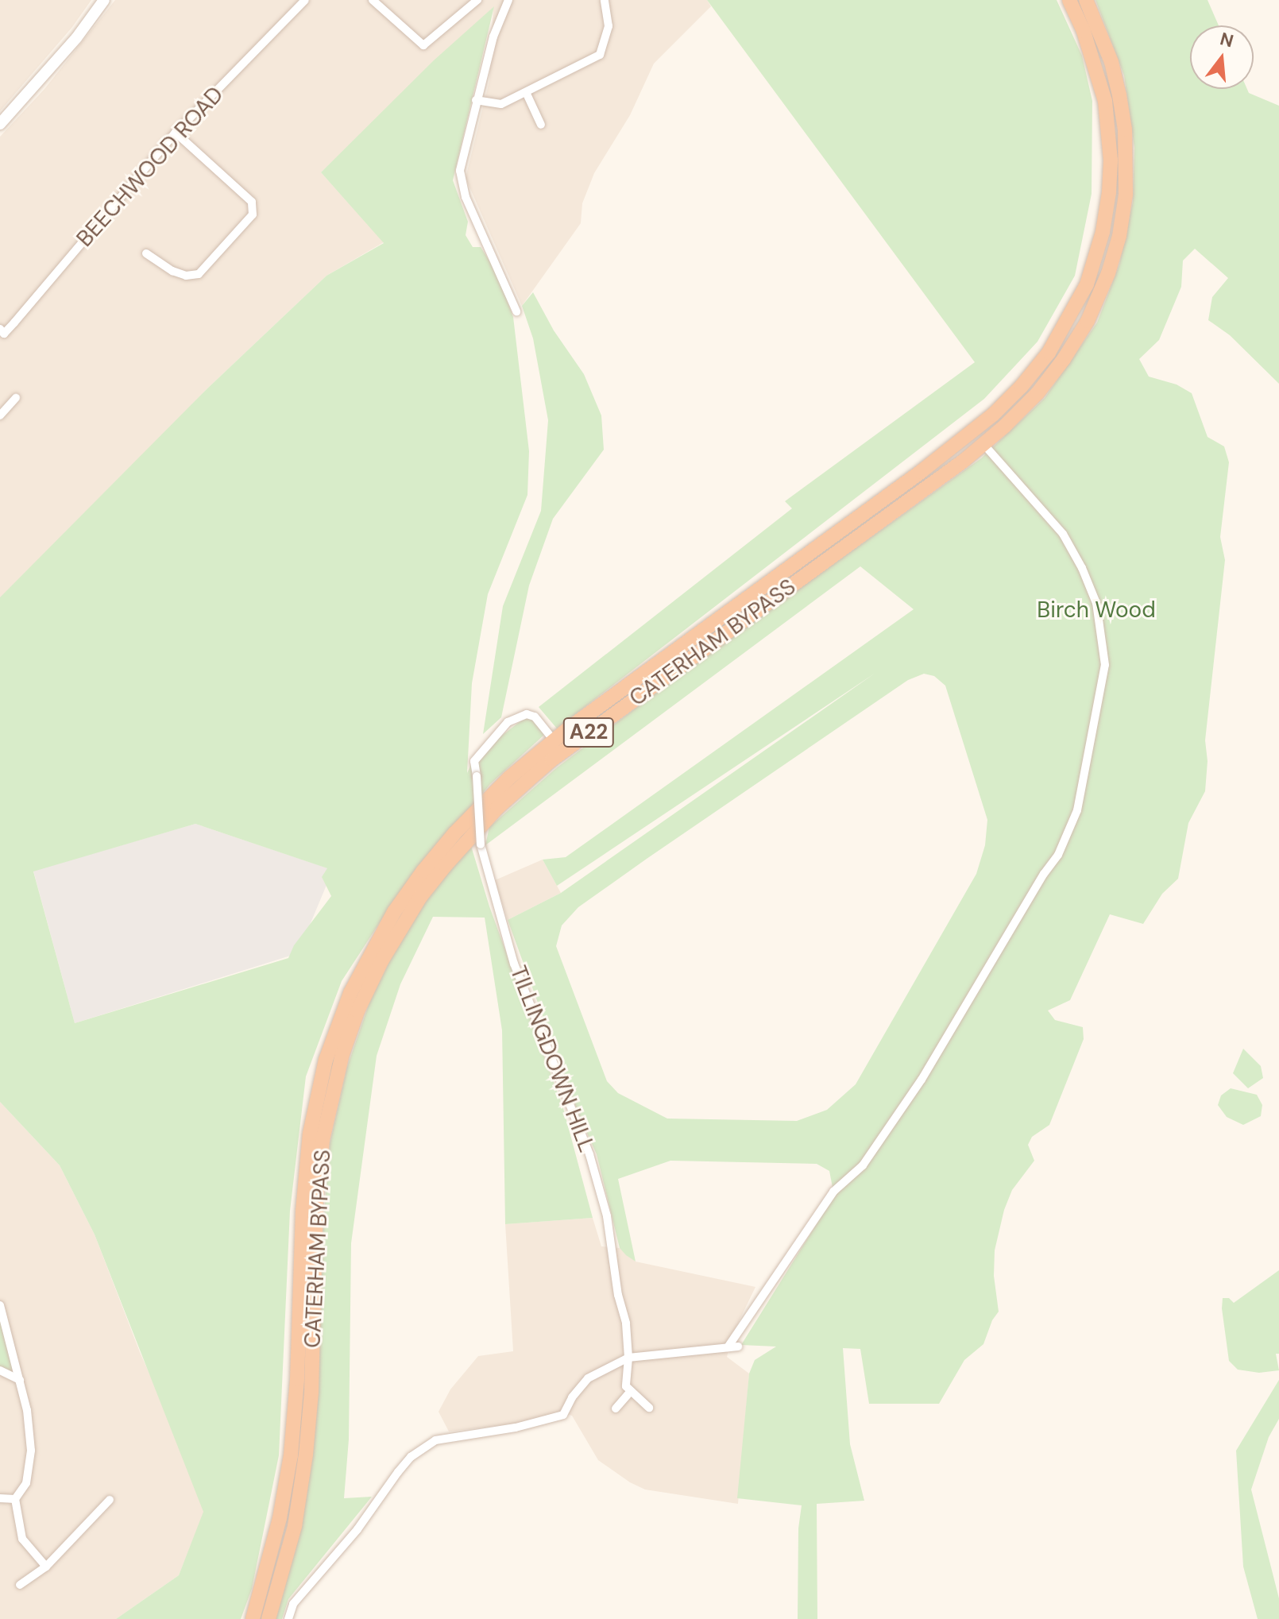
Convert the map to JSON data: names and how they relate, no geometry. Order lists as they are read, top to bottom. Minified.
{"streets":{"highway":["CATERHAM BYPASS","A22"],"street":["BEECHWOOD ROAD","TILLINGDOWN HILL"]},"crossings":[["CATERHAM BYPASS","TILLINGDOWN HILL"]],"parks":["Birch Wood"],"north":"top"}
